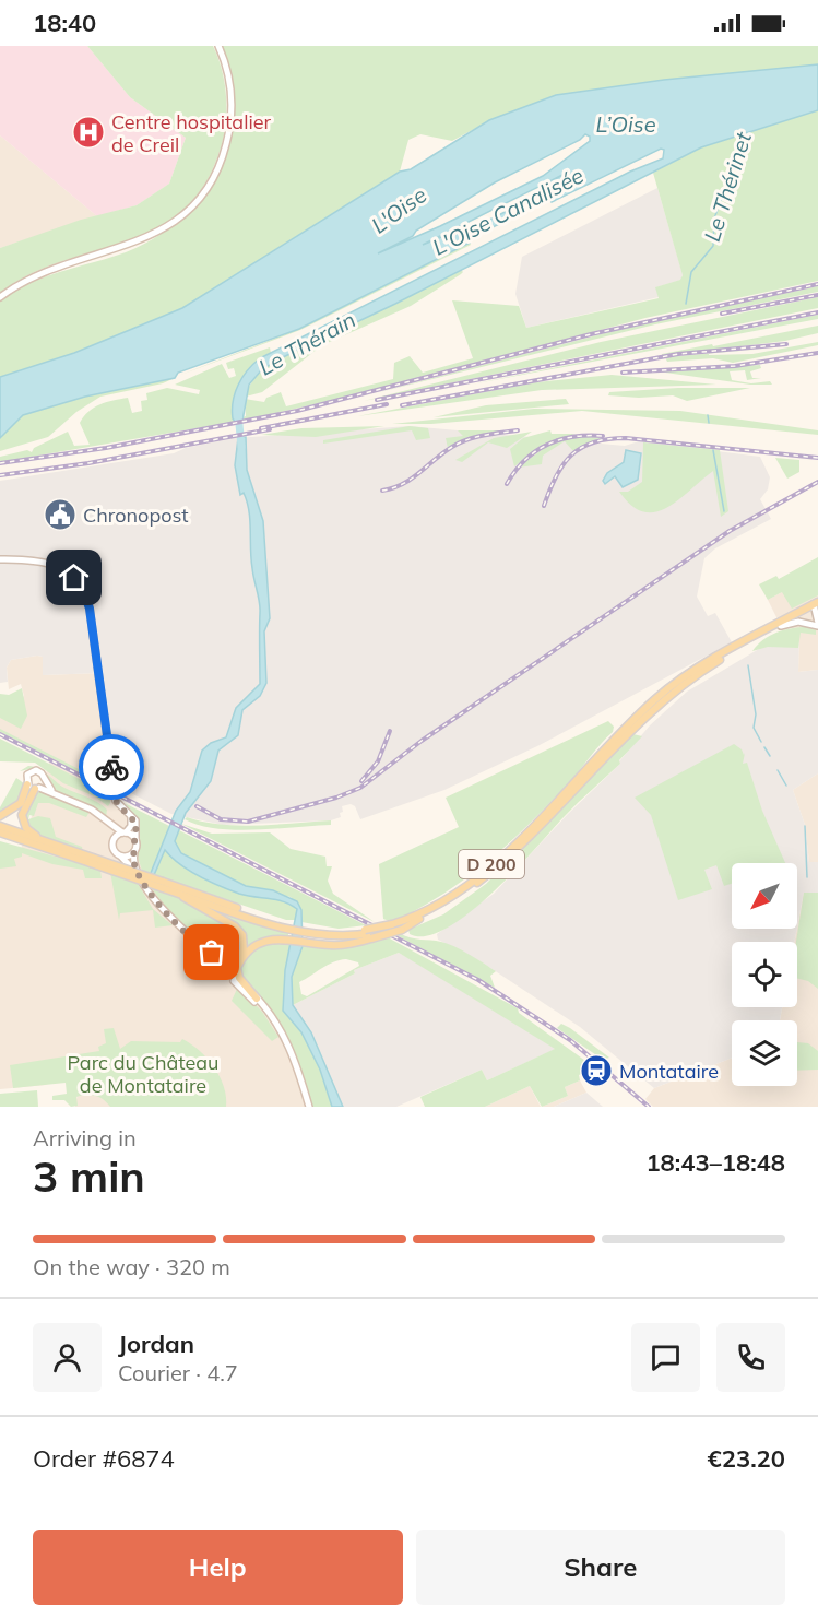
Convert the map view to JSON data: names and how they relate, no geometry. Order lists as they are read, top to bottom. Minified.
{"streets":{"main road":["D 200"]},"water":["L’Oise","Le Thérinet","L'Oise","L'Oise Canalisée","Le Thérain"],"parks":["Parc du Château de Montataire"],"places":{"hospital":["Centre hospitalier de Creil"],"public building":["Chronopost"],"station":["Montataire"]},"north":"bottom left","page":{"status":"18:40","heading":["3 min","Arriving in","18:43–18:48"],"panel":["Jordan","Courier · 4.7","Order #6874","€23.20"],"bar":"On the way · 320 m","buttons":["Help","Share"]}}
